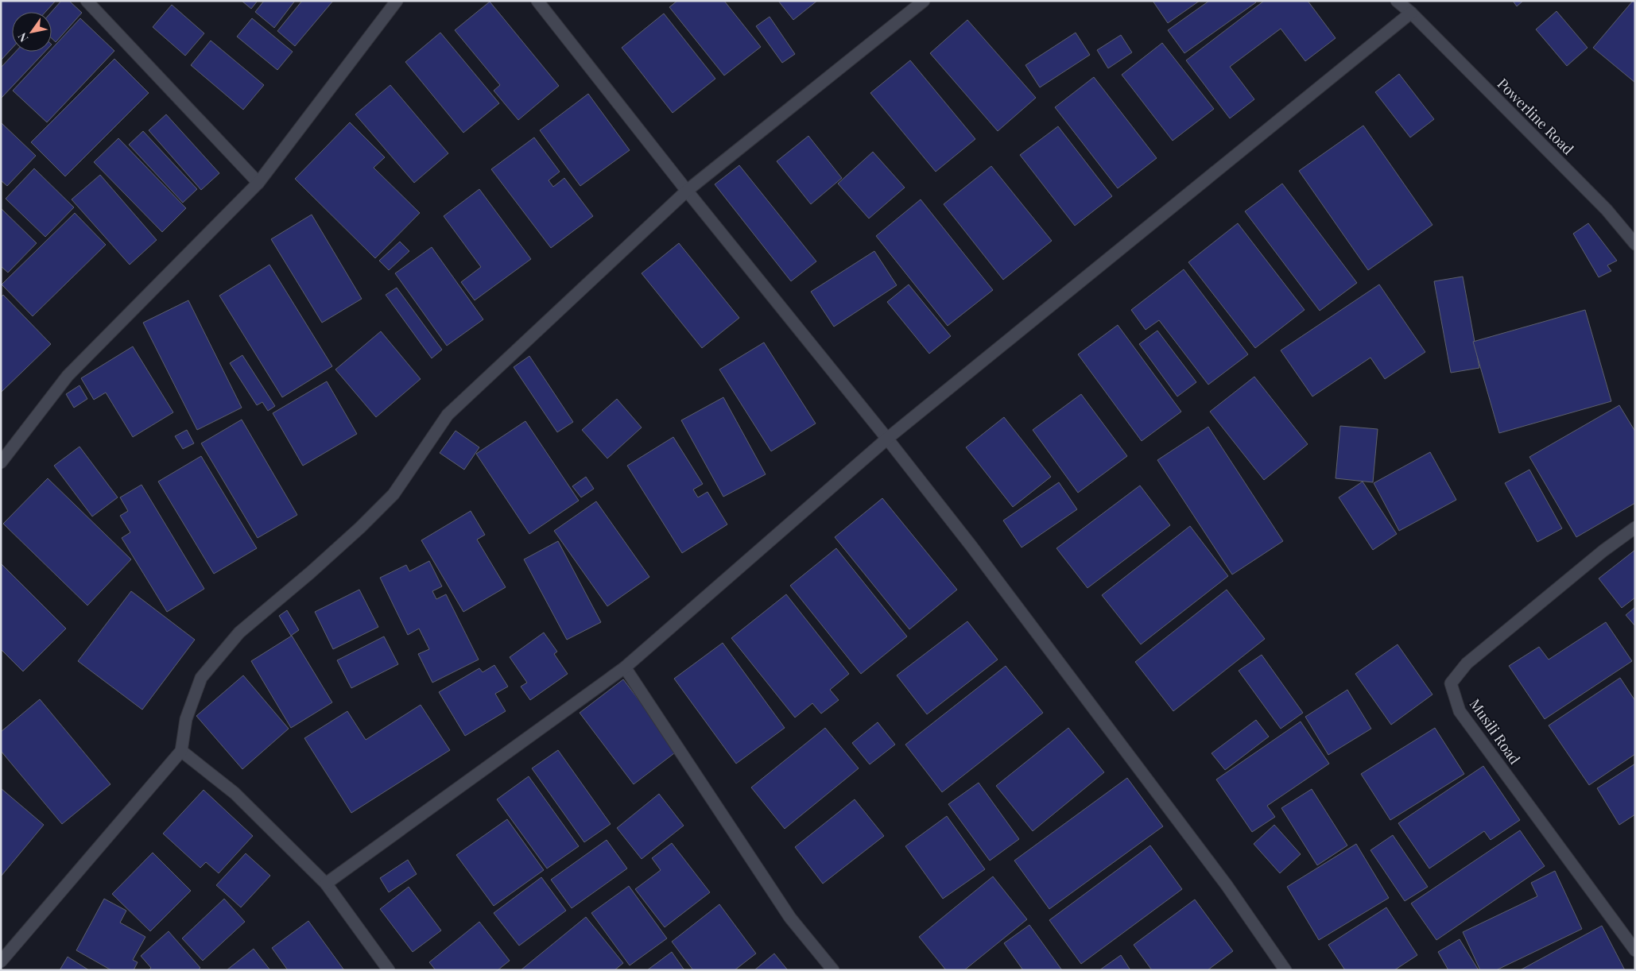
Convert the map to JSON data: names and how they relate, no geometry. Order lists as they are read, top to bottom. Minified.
{"streets":{"street":["Powerline Road","Musili Road"]},"north":"bottom left"}
